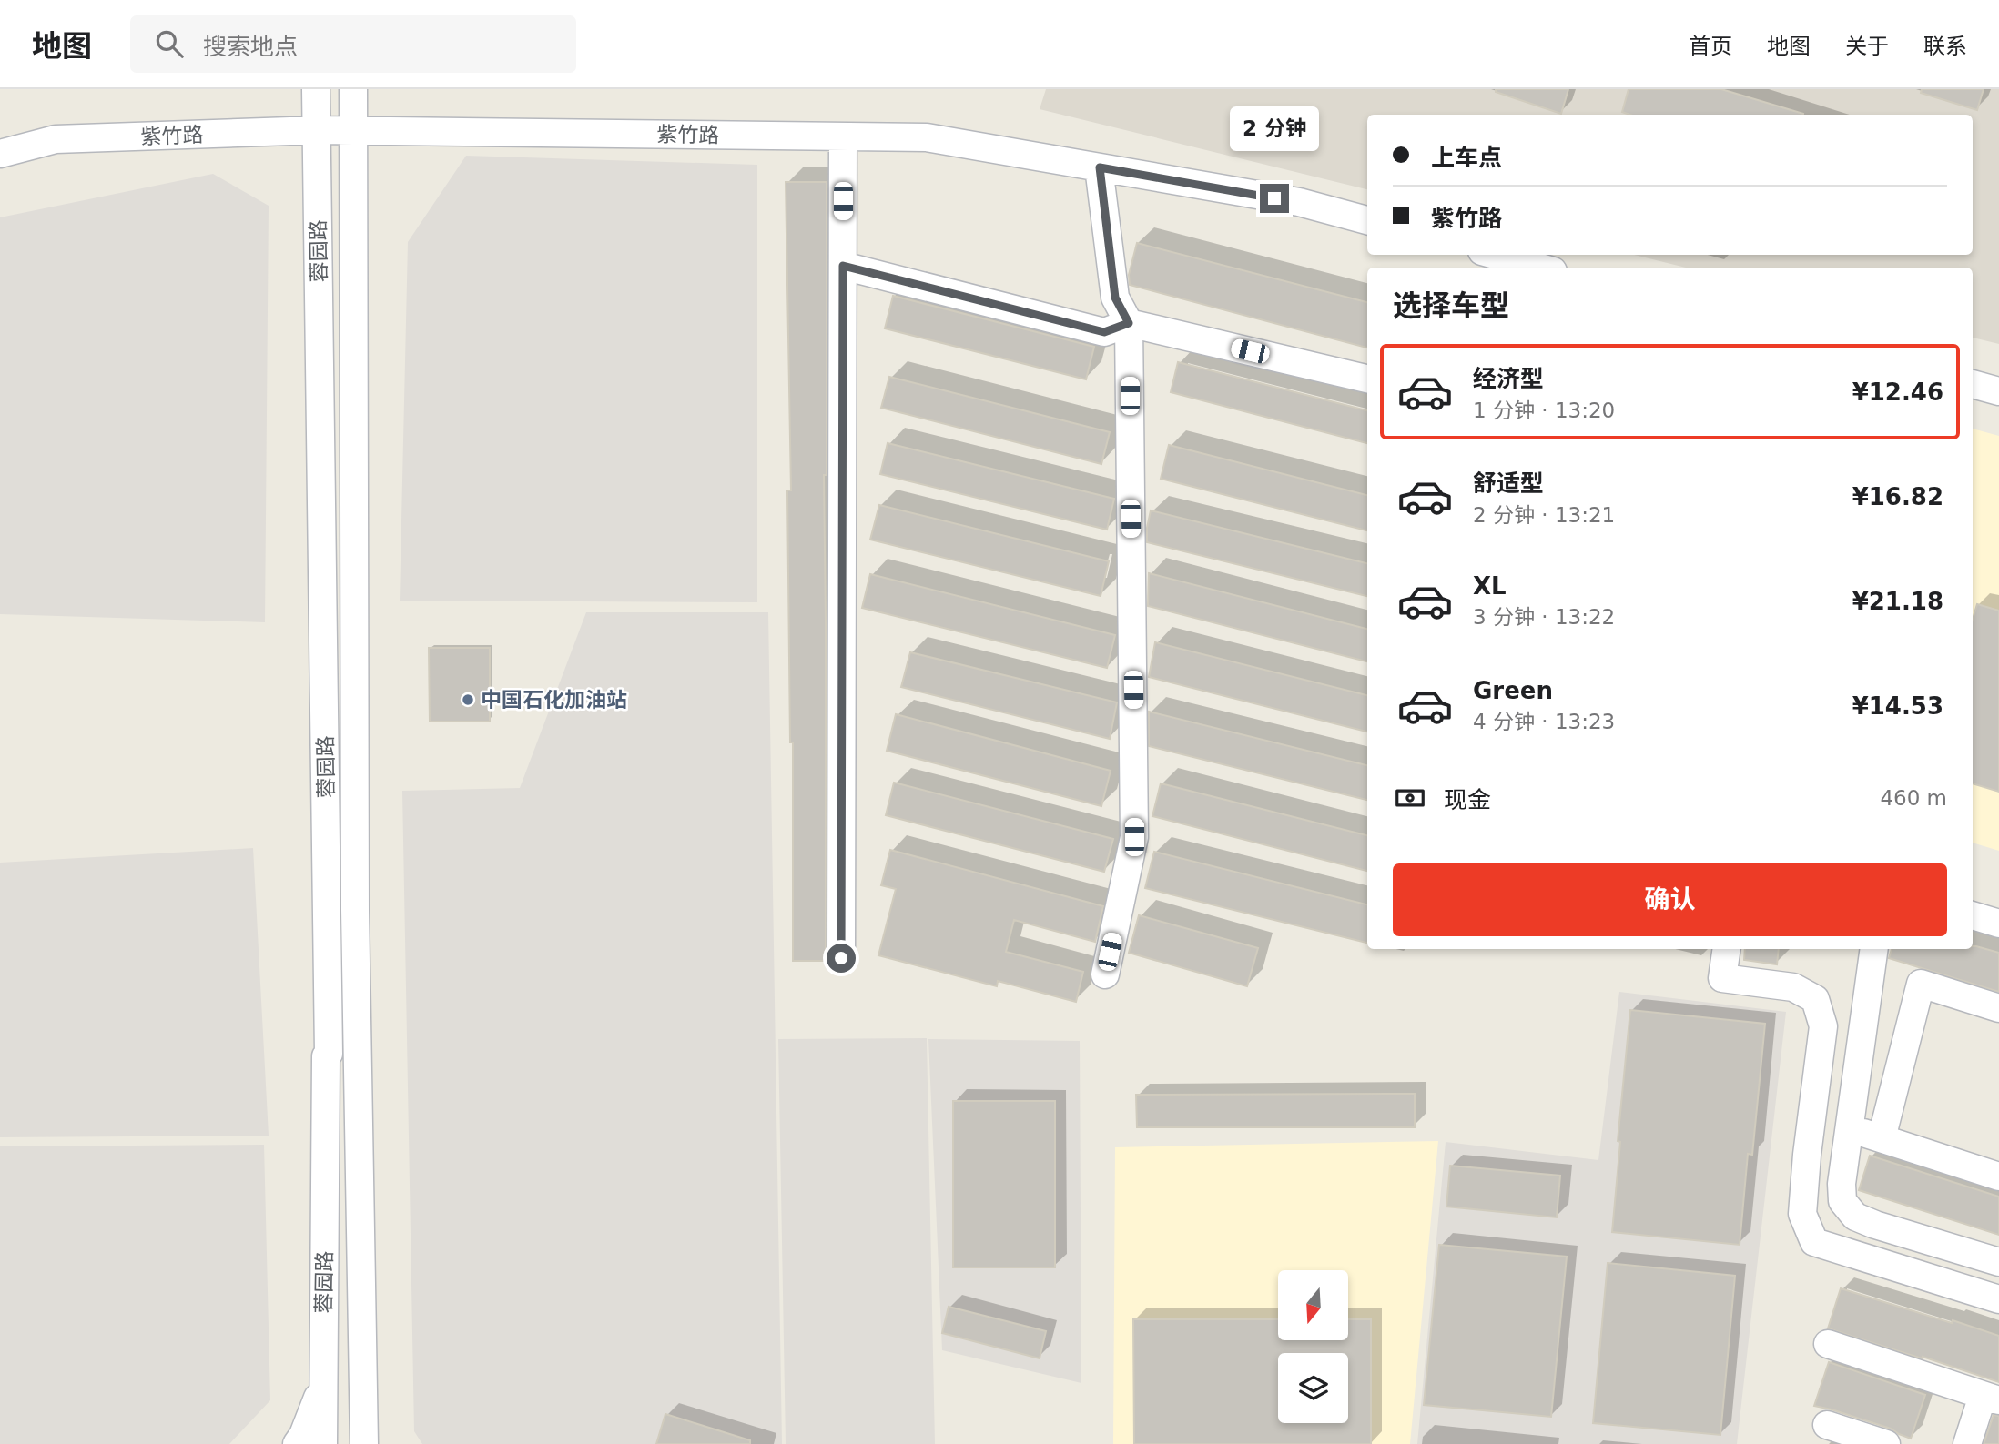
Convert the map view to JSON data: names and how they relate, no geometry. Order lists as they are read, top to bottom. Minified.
{"streets":{"street":["紫竹路","蓉园路"]},"crossings":[["紫竹路","蓉园路"]],"places":["中国石化加油站"],"north":"bottom","page":{"header":"地图","search":"搜索地点","nav":["首页","地图","关于","联系"],"bubble":"2 分钟","banner":["上车点","紫竹路"],"heading":"选择车型","list":[{"name":"经济型","note":"1 分钟 · 13:20","value":"¥12.46"},{"name":"舒适型","note":"2 分钟 · 13:21","value":"¥16.82"},{"name":"XL","note":"3 分钟 · 13:22","value":"¥21.18"},{"name":"Green","note":"4 分钟 · 13:23","value":"¥14.53"}],"pay":["现金","460 m"],"buttons":"确认"}}
